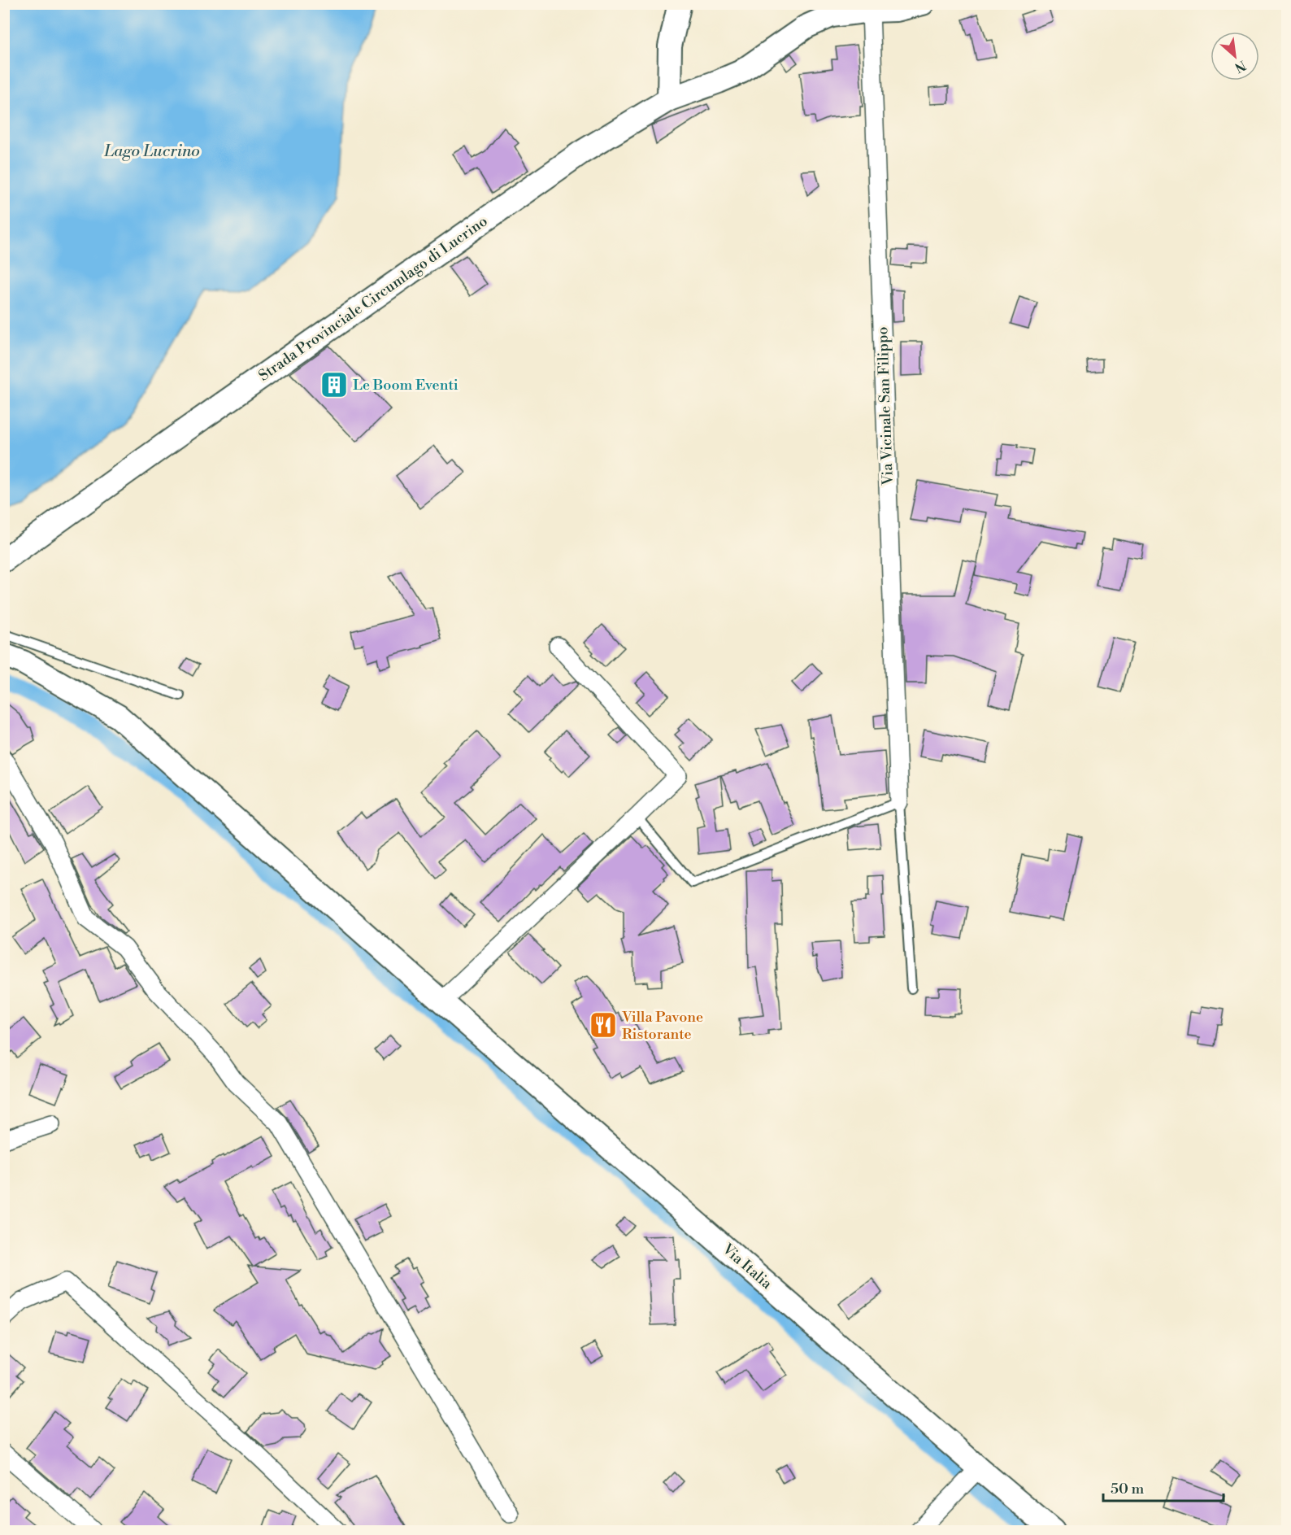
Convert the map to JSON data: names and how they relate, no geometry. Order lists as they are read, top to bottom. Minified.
{"streets":{"street":["Strada Provinciale Circumlago di Lucrino","Via Vicinale San Filippo","Via Italia"]},"crossings":[["Strada Provinciale Circumlago di Lucrino","Via Vicinale San Filippo"]],"water":["Lago Lucrino"],"places":{"building":["Le Boom Eventi"],"restaurant":["Villa Pavone Ristorante"]},"scale_bar":"50 m","north":"bottom right"}
